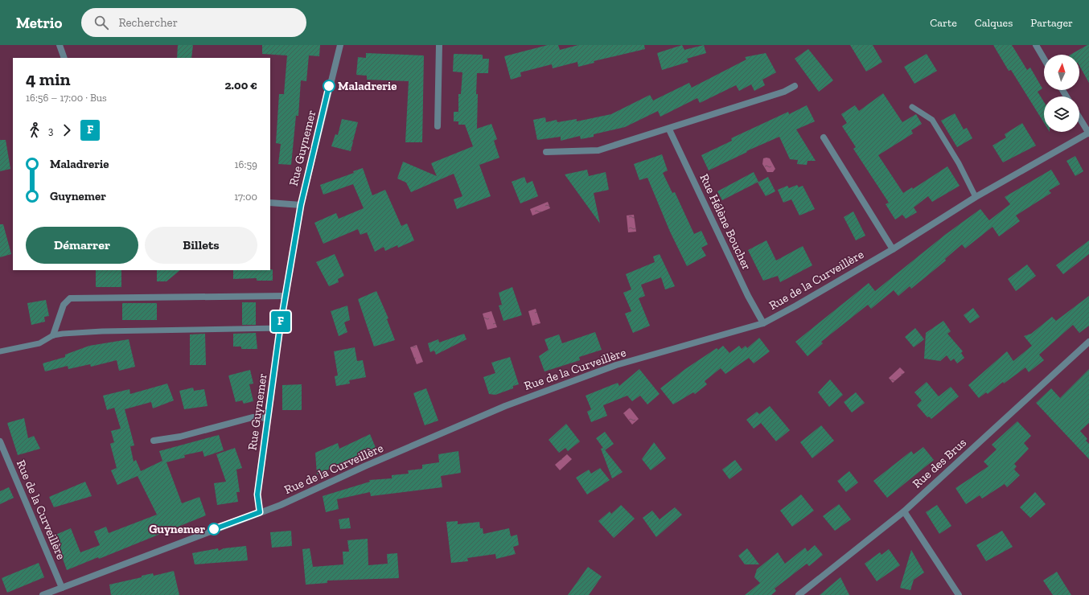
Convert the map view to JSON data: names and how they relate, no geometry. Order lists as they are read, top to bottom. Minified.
{"streets":{"street":["Rue Guynemer","Rue Hélène Boucher","Rue de la Curveillère","Rue des Brus"]},"crossings":[["Rue Guynemer","Rue de la Curveillère"],["Rue Hélène Boucher","Rue de la Curveillère"]],"places":["Maladrerie","Guynemer"],"lines":["bus line F"],"north":"top","page":{"header":"Metrio","search":"Rechercher","nav":["Carte","Calques","Partager"],"on_map":"F","heading":["4 min","16:56 – 17:00 · Bus","2.00 €"],"legs":["3","F"],"list":[{"name":"Maladrerie","value":"16:59"},{"name":"Guynemer","value":"17:00"}],"buttons":["Démarrer","Billets"]}}
